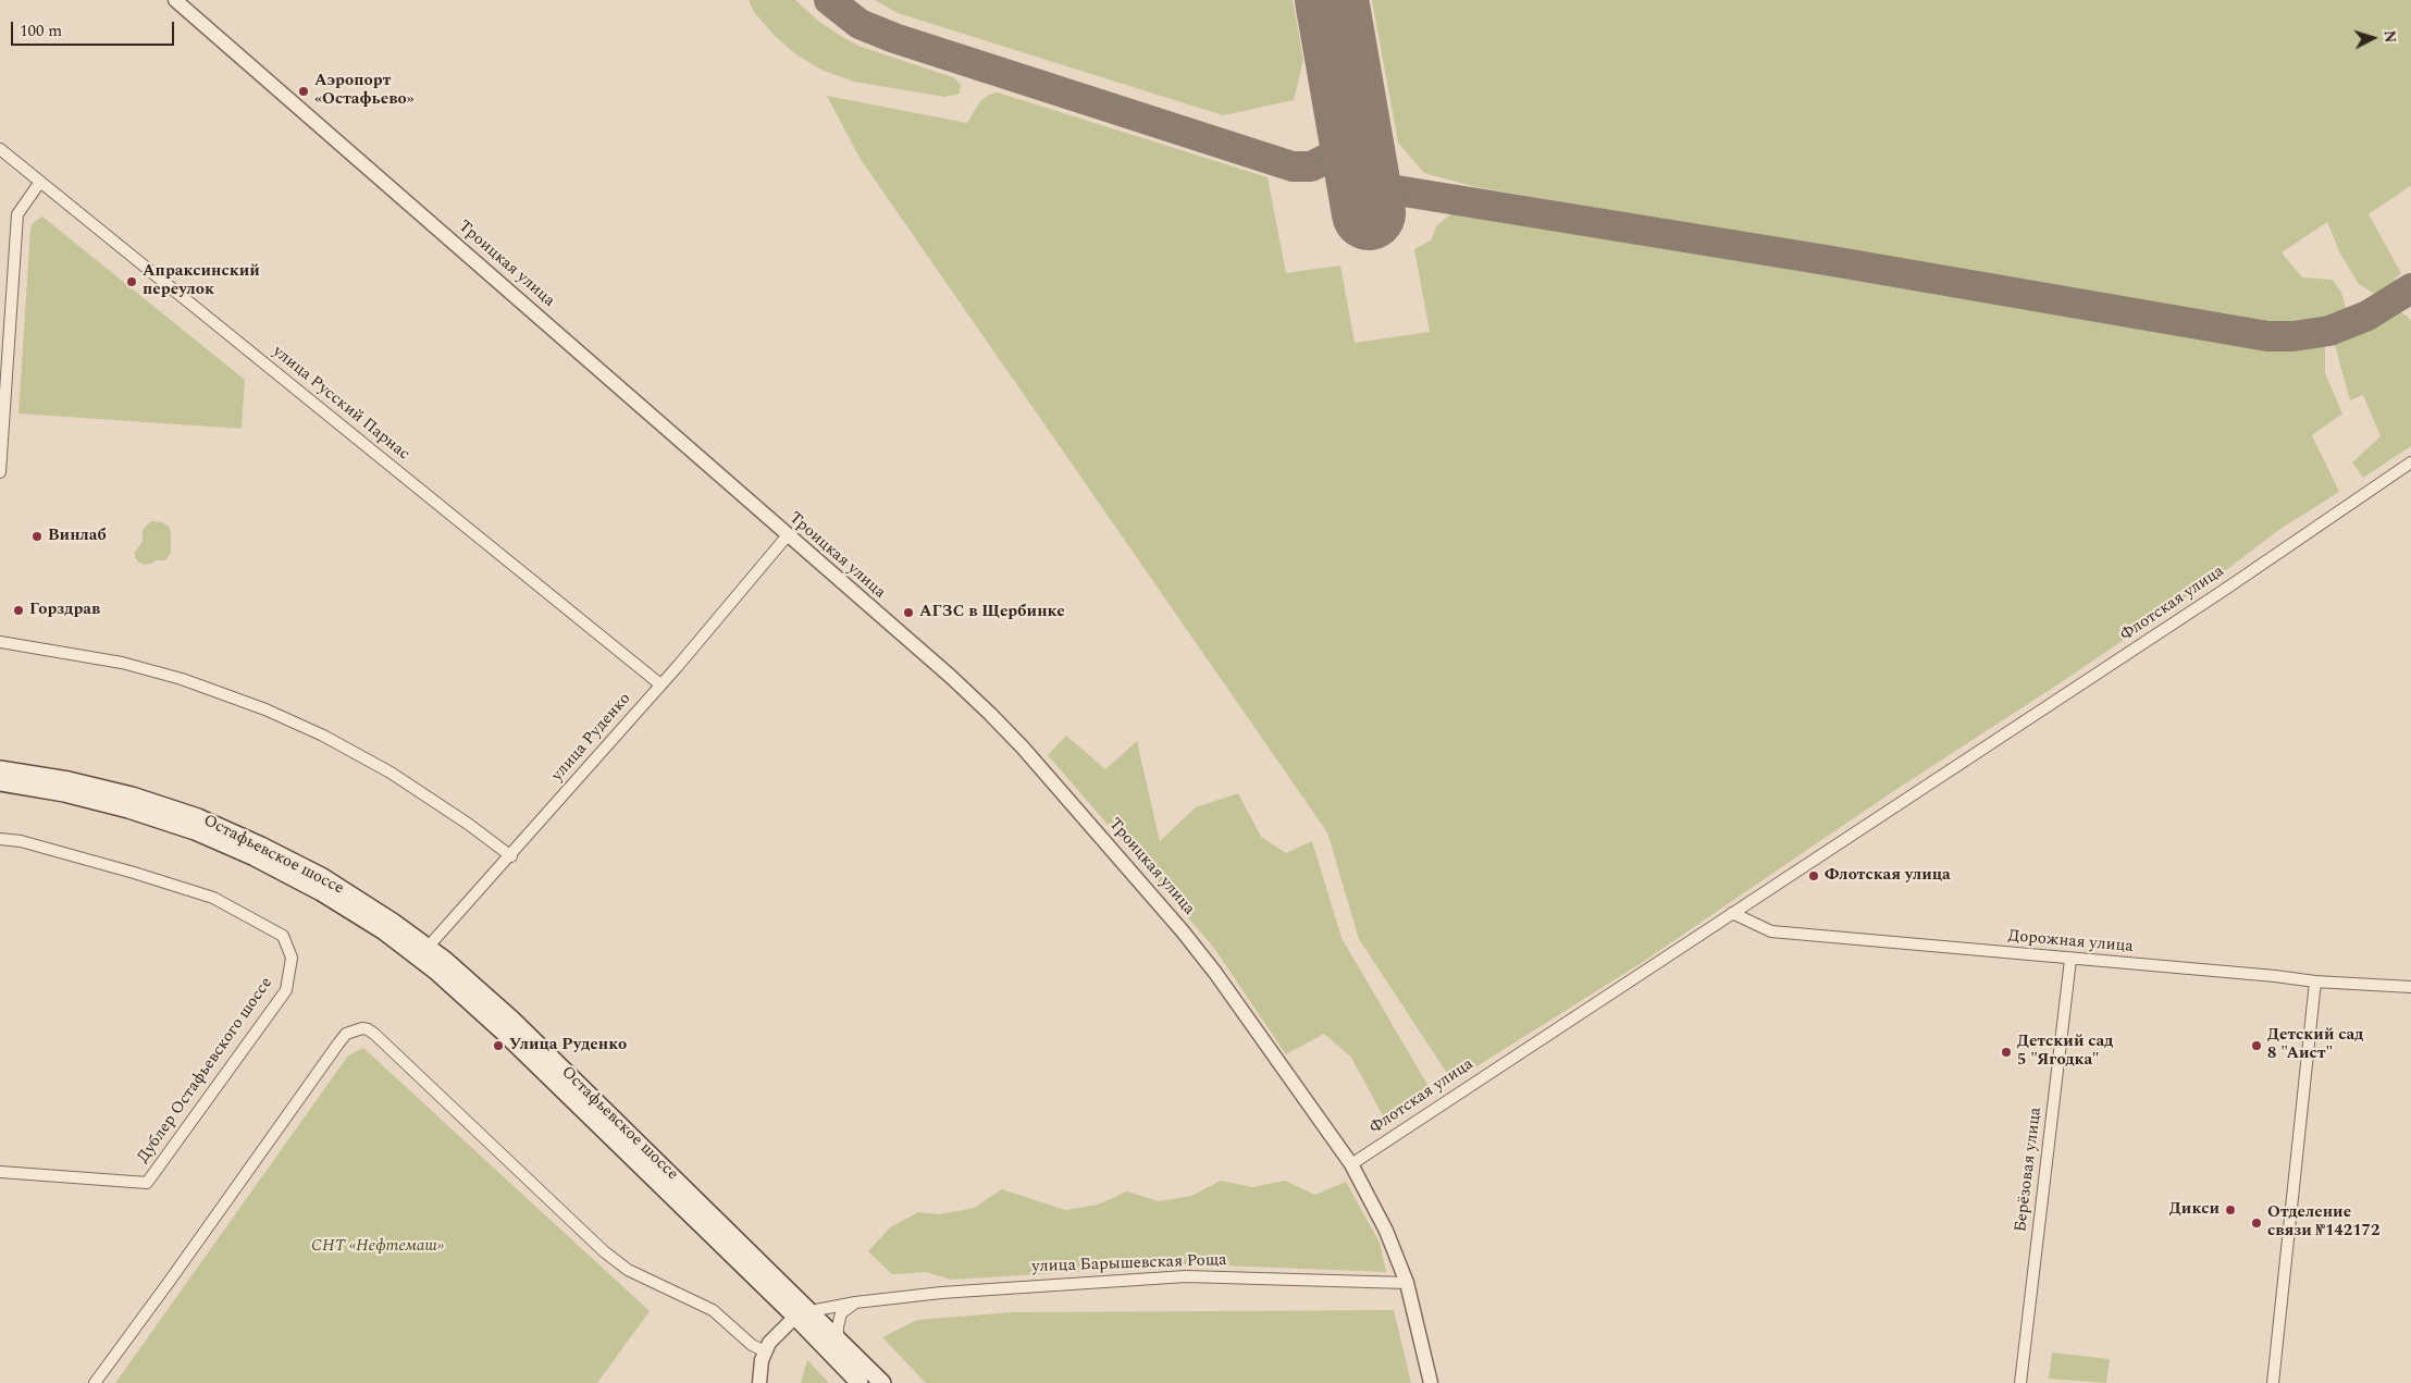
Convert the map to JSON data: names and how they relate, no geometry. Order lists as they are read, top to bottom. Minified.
{"streets":{"main road":["Остафьевское шоссе"],"street":["Троицкая улица","улица Русский Парнас","Флотская улица","улица Руденко","Дорожная улица","Дублер Остафьевского шоссе","Берёзовая улица","улица Барышевская Роща"]},"crossings":[["Троицкая улица","Флотская улица"],["Троицкая улица","улица Руденко"],["Троицкая улица","улица Барышевская Роща"],["улица Русский Парнас","улица Руденко"],["Флотская улица","Дорожная улица"],["улица Руденко","Остафьевское шоссе"],["Остафьевское шоссе","улица Барышевская Роща"],["Дорожная улица","Берёзовая улица"]],"parks":["СНТ «Нефтемаш»"],"places":["Аэропорт «Остафьево»","Апраксинский переулок","Винлаб","Горздрав","АГЗС в Щербинке","Флотская улица","Улица Руденко","Детский сад 8 \"Аист\"","Детский сад 5 \"Ягодка\"","Дикси","Отделение связи №142172"],"scale_bar":"100 m","north":"right"}
